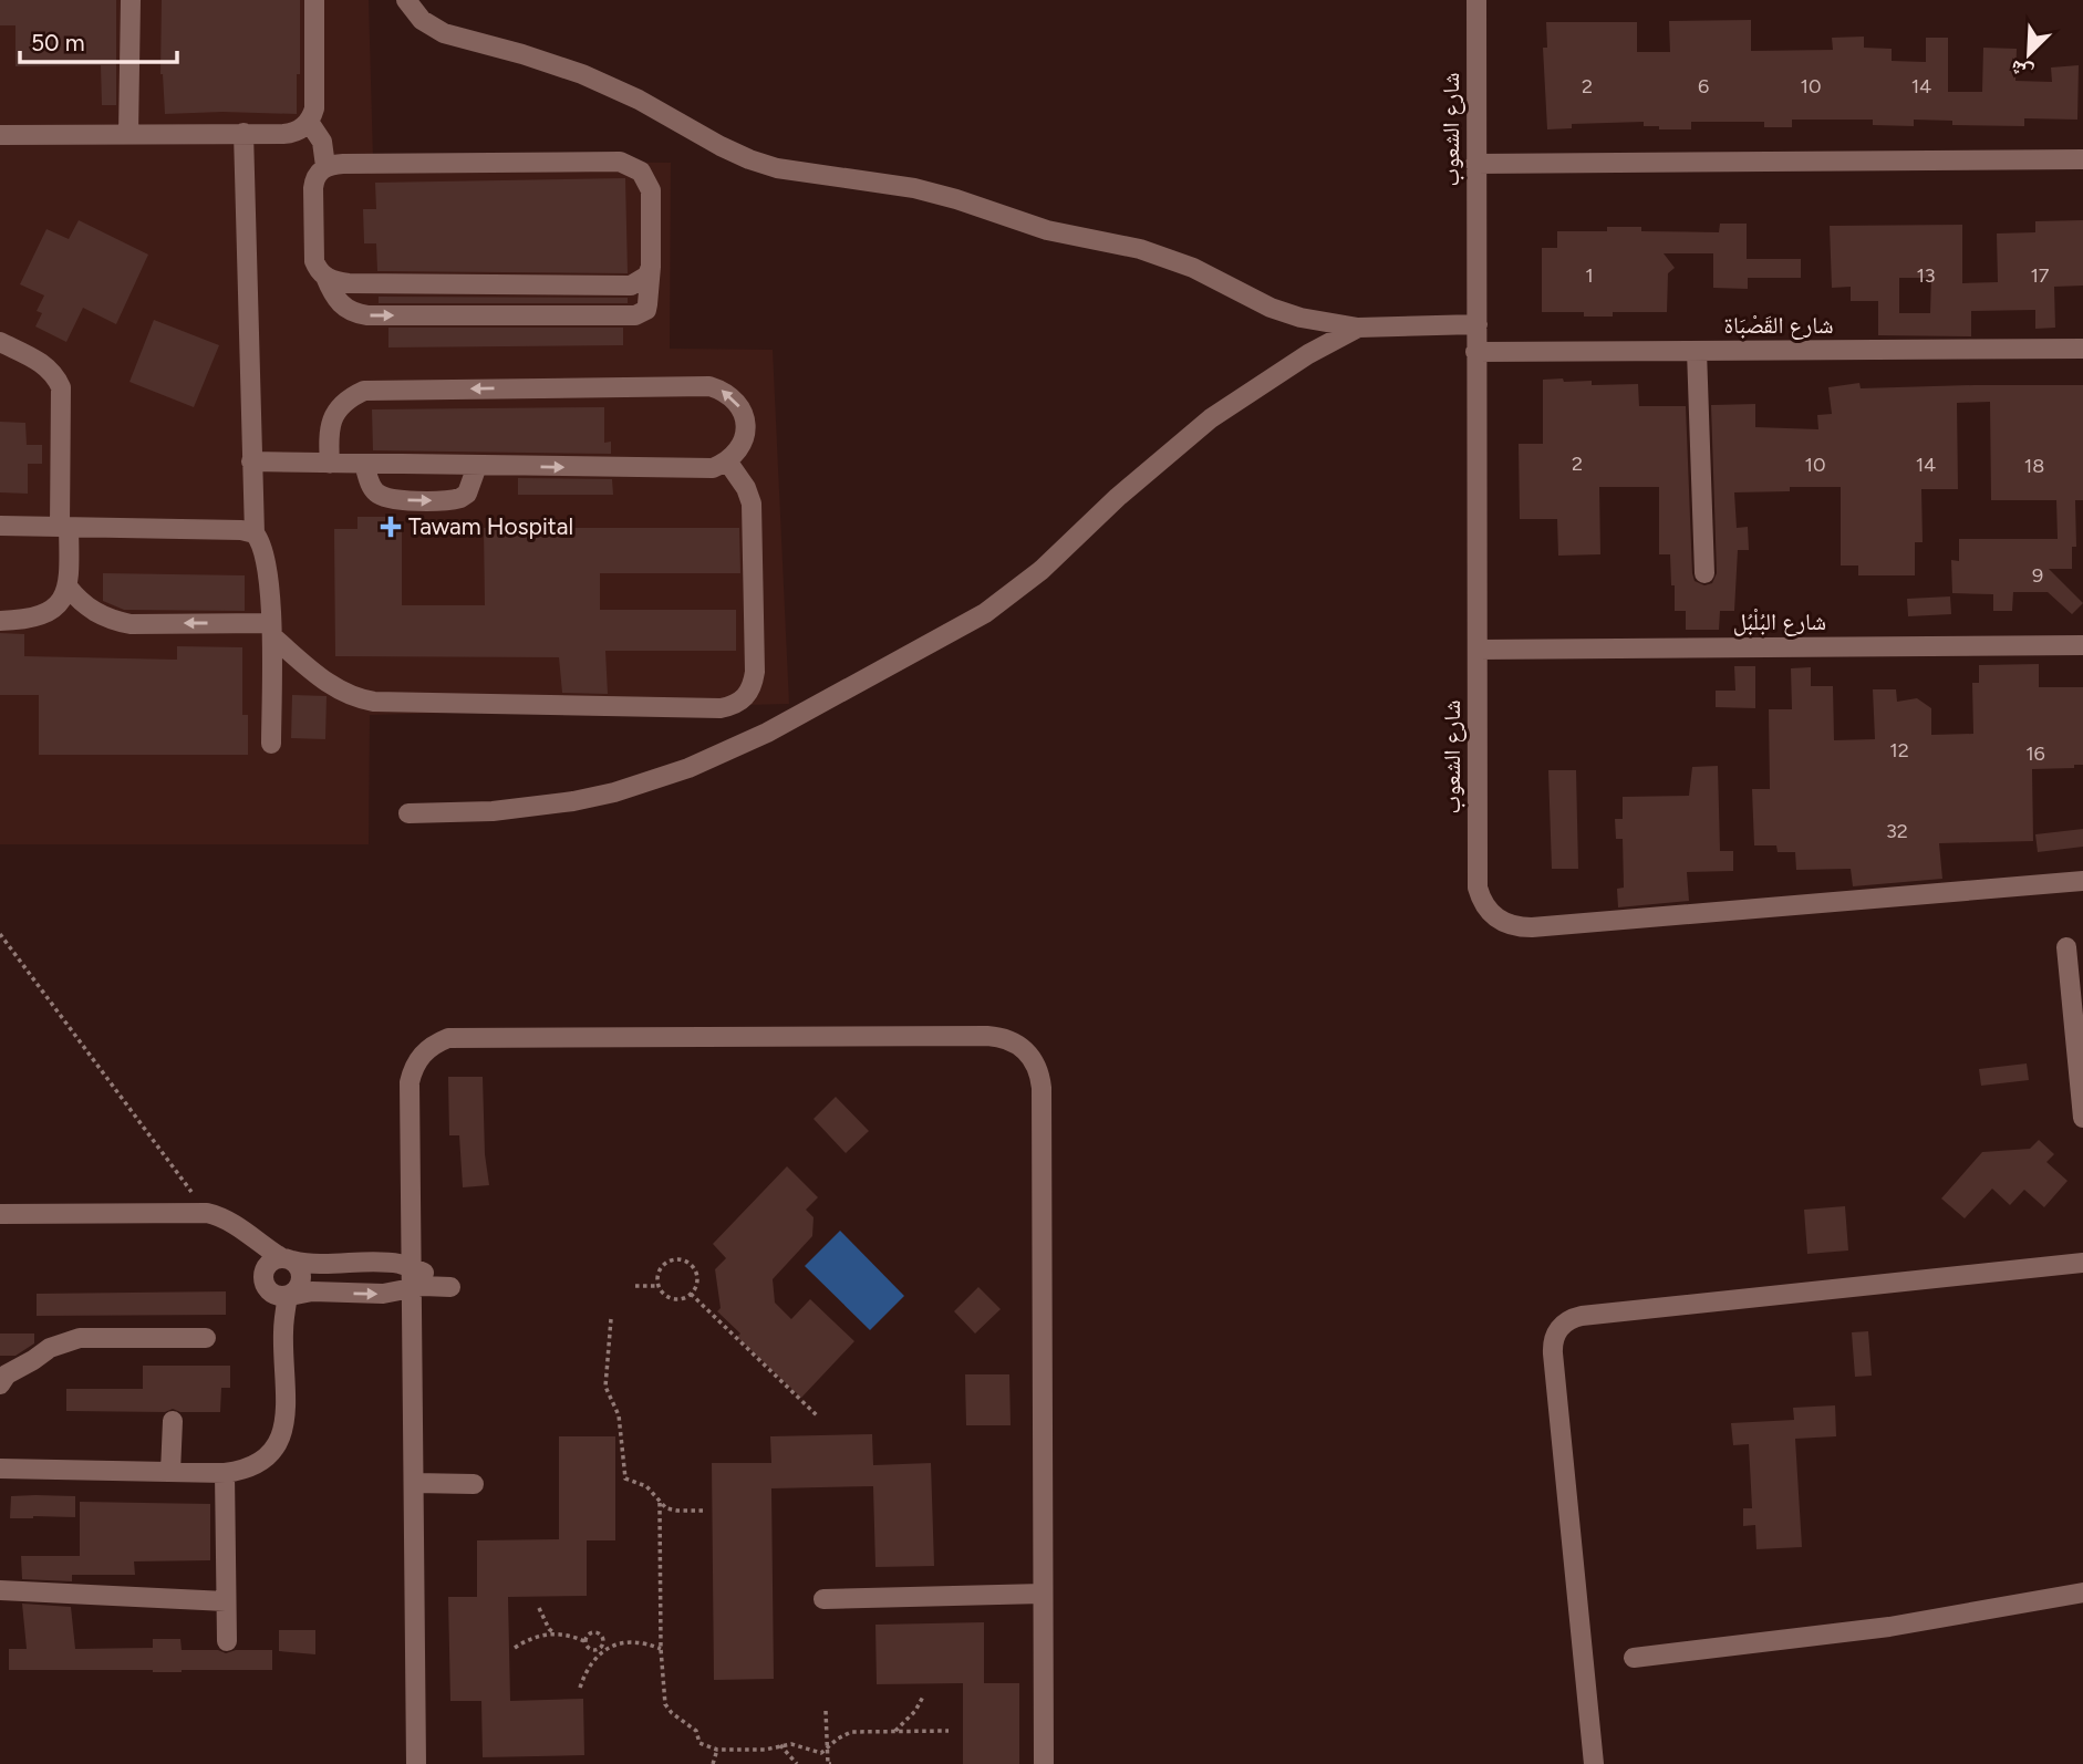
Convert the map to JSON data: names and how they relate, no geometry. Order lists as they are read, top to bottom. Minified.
{"streets":{"street":["شارع الشعوب","شارع القَصْبَاة","شارع البُلْبُل"]},"crossings":[["شارع الشعوب","شارع القَصْبَاة"],["شارع الشعوب","شارع البُلْبُل"]],"places":{"health":["Tawam Hospital"]},"house_numbers":["2","6","10","14","1","13","17","2","10","14","18","9","12","16","32"],"scale_bar":"50 m","north":"bottom left"}
